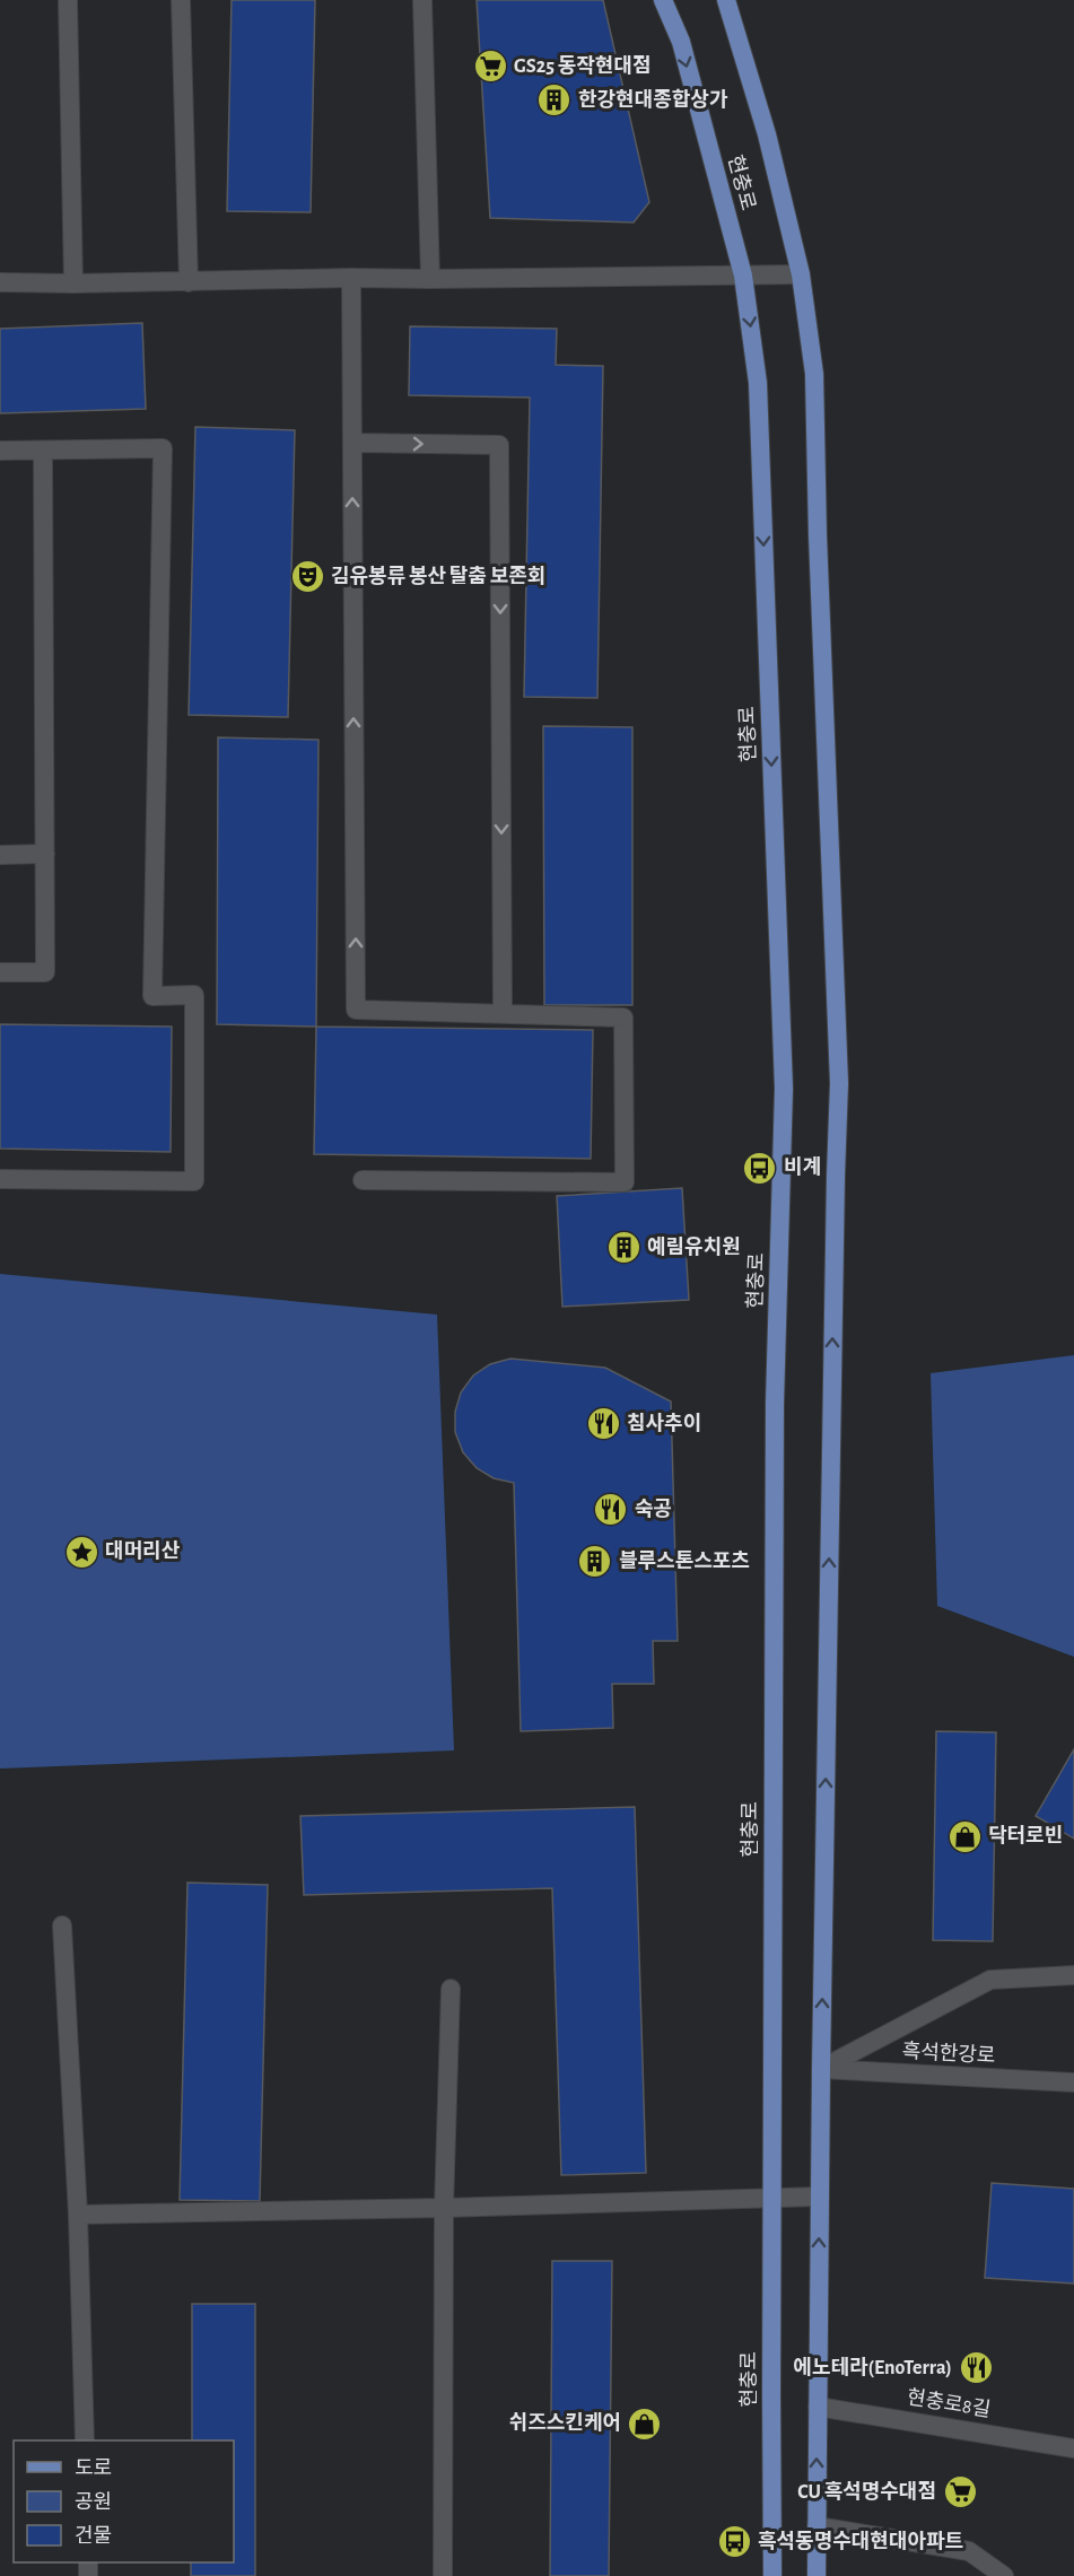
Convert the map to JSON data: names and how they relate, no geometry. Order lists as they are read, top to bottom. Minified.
{"streets":{"main road":["현충로"],"street":["흑석한강로","현충로8길"]},"crossings":[["현충로","흑석한강로"],["현충로","현충로8길"]],"places":{"supermarket":["GS25 동작현대점","CU 흑석명수대점"],"building":["한강현대종합상가","예림유치원","블루스톤스포츠"],"theatre":["김유봉류 봉산 탈춤 보존회"],"bus stop":["비계","흑석동명수대현대아파트"],"restaurant":["침사추이","숙공","에노테라(EnoTerra)"],"place":["대머리산"],"shop":["닥터로빈","쉬즈스킨케어"]},"legend":["도로","공원","건물"]}
